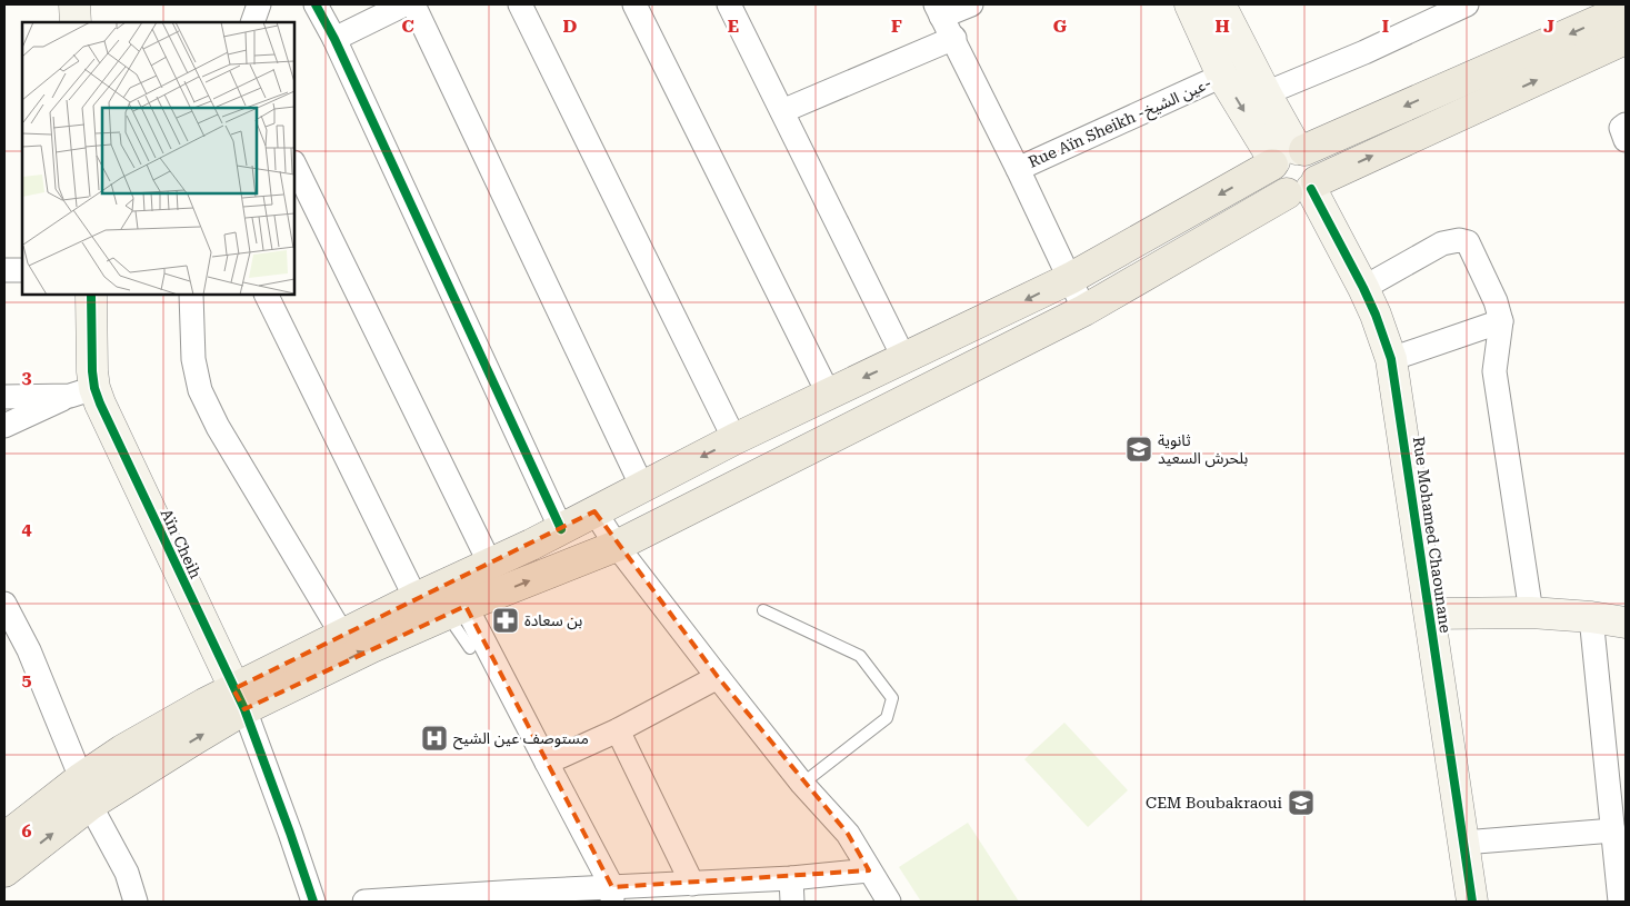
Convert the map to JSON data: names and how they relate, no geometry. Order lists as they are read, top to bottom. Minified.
{"streets":{"street":["Rue Aïn Sheikh -عين الشيخ-","Rue Mohamed Chaounane","Aïn Cheih"]},"places":{"school or university":["ثانوية بلحرش السعيد","CEM Boubakraoui"],"pharmacy":["بن سعادة"],"hospital":["مستوصف عين الشيح"]},"grid":{"columns":["C","D","E","F","G","H","I","J"],"rows":["3","4","5","6"]}}
